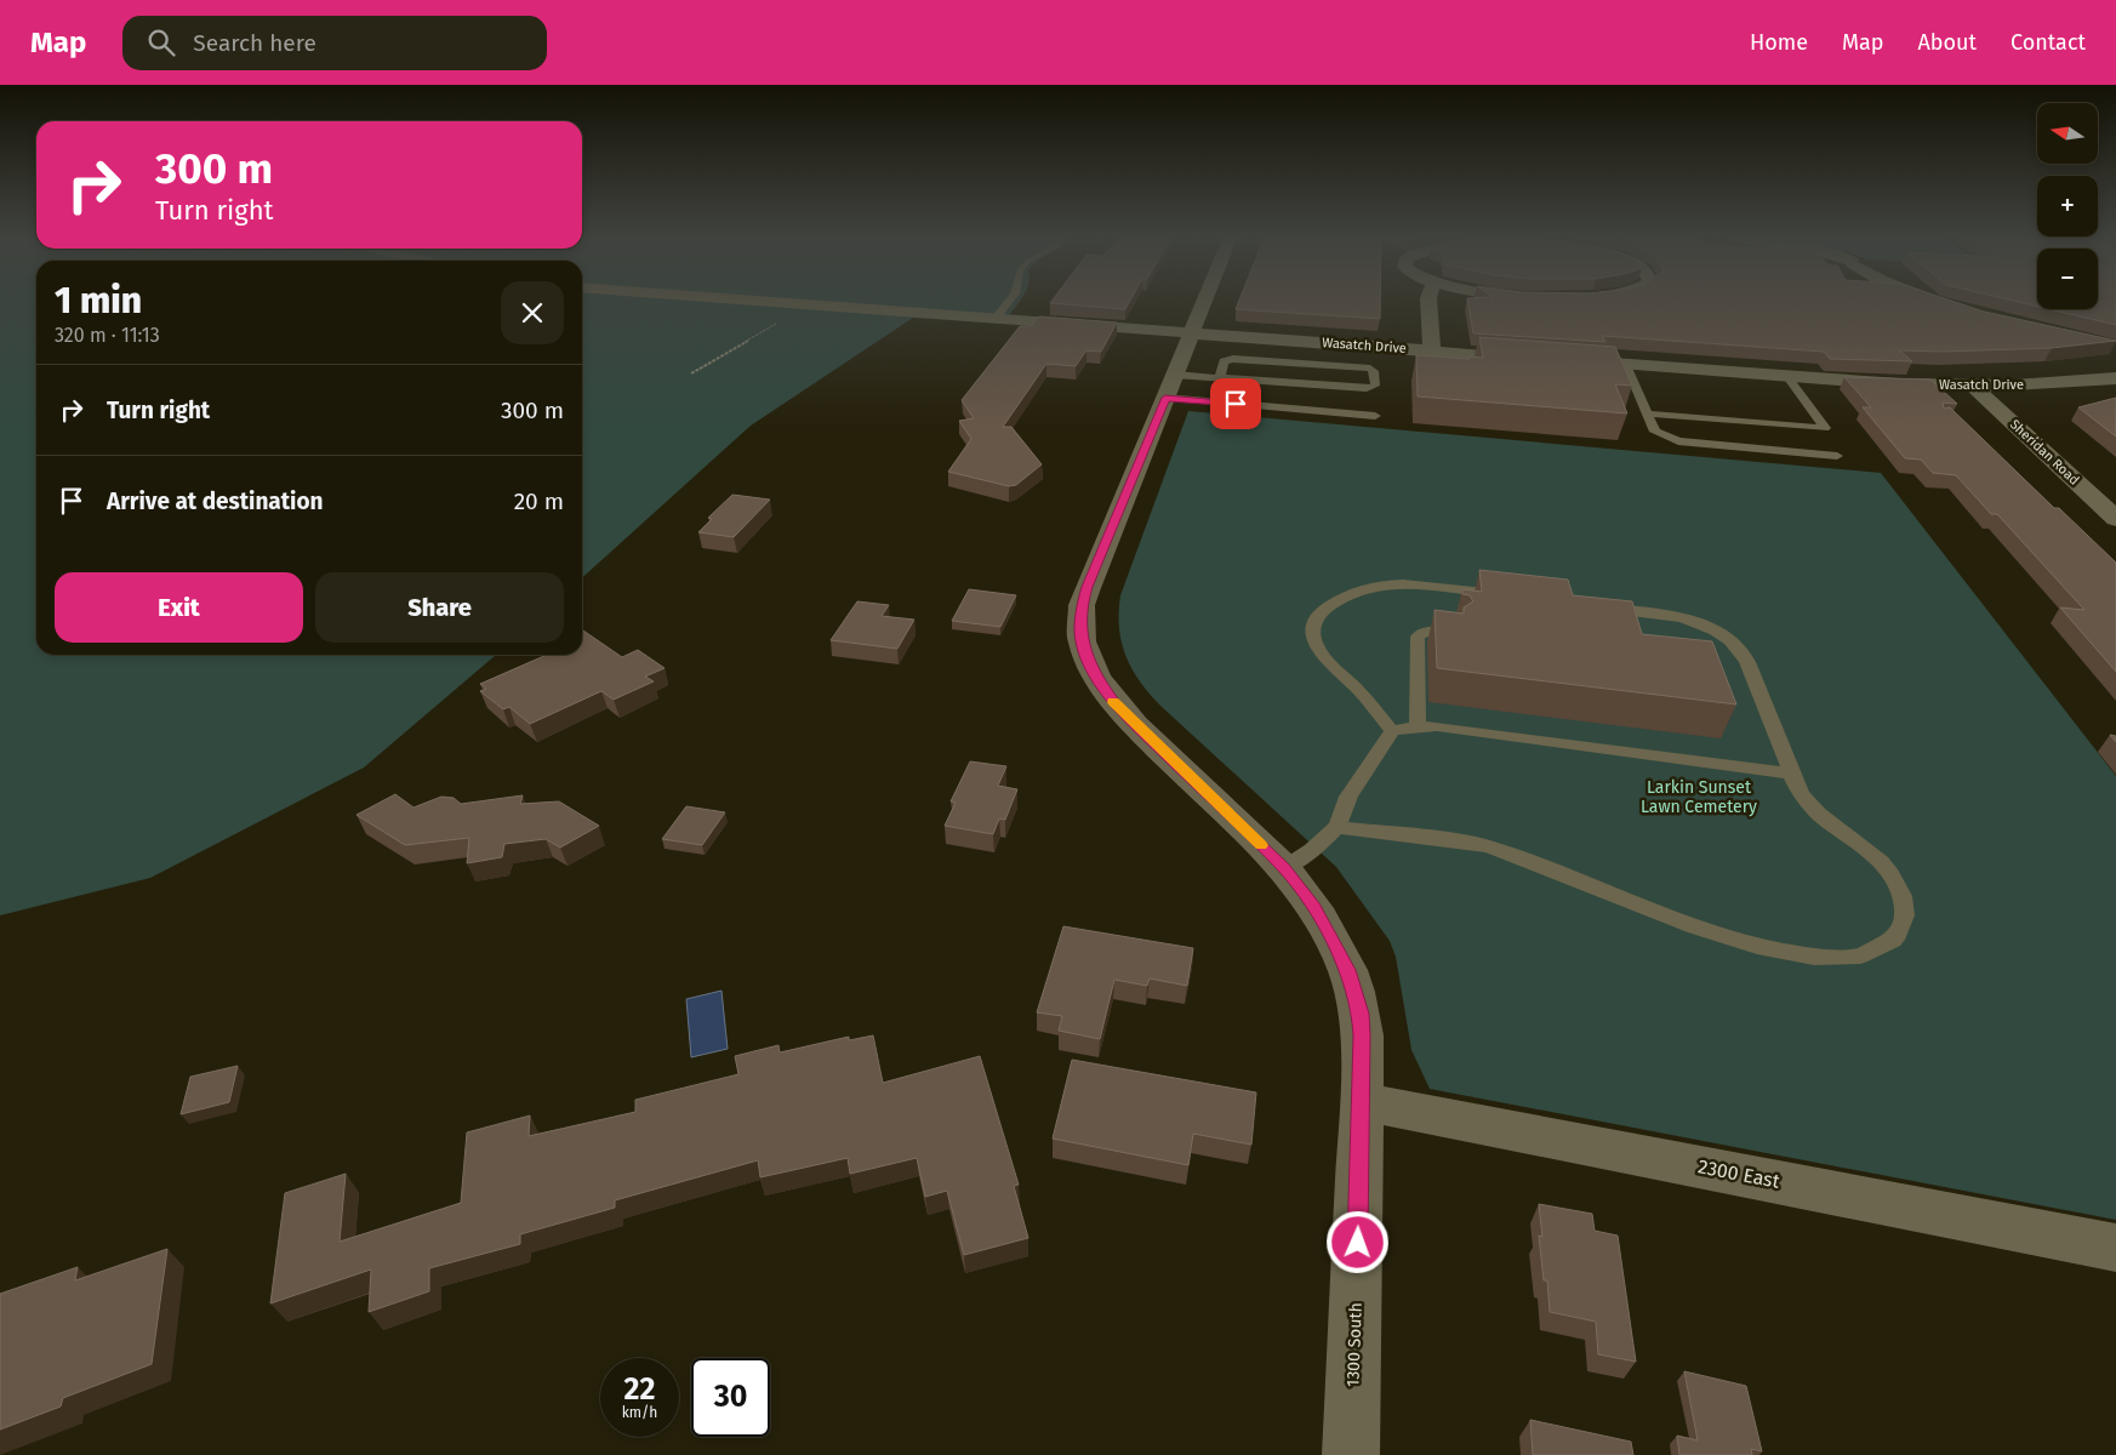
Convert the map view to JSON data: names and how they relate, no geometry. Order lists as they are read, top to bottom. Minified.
{"streets":{"street":["Wasatch Drive","Sheridan Road","2300 East","1300 South"]},"crossings":[["Wasatch Drive","Sheridan Road"],["Wasatch Drive","1300 South"],["2300 East","1300 South"]],"parks":["Larkin Sunset Lawn Cemetery"],"north":"left","page":{"header":"Map","search":"Search here","nav":["Home","Map","About","Contact"],"map_buttons":["+","−"],"turn":["300 m","Turn right"],"heading":["1 min","320 m · 11:13"],"list":[{"name":"Turn right","value":"300 m"},{"name":"Arrive at destination","value":"20 m"}],"buttons":["Exit","Share"],"speed":"22 km/h","limit":"30"}}
